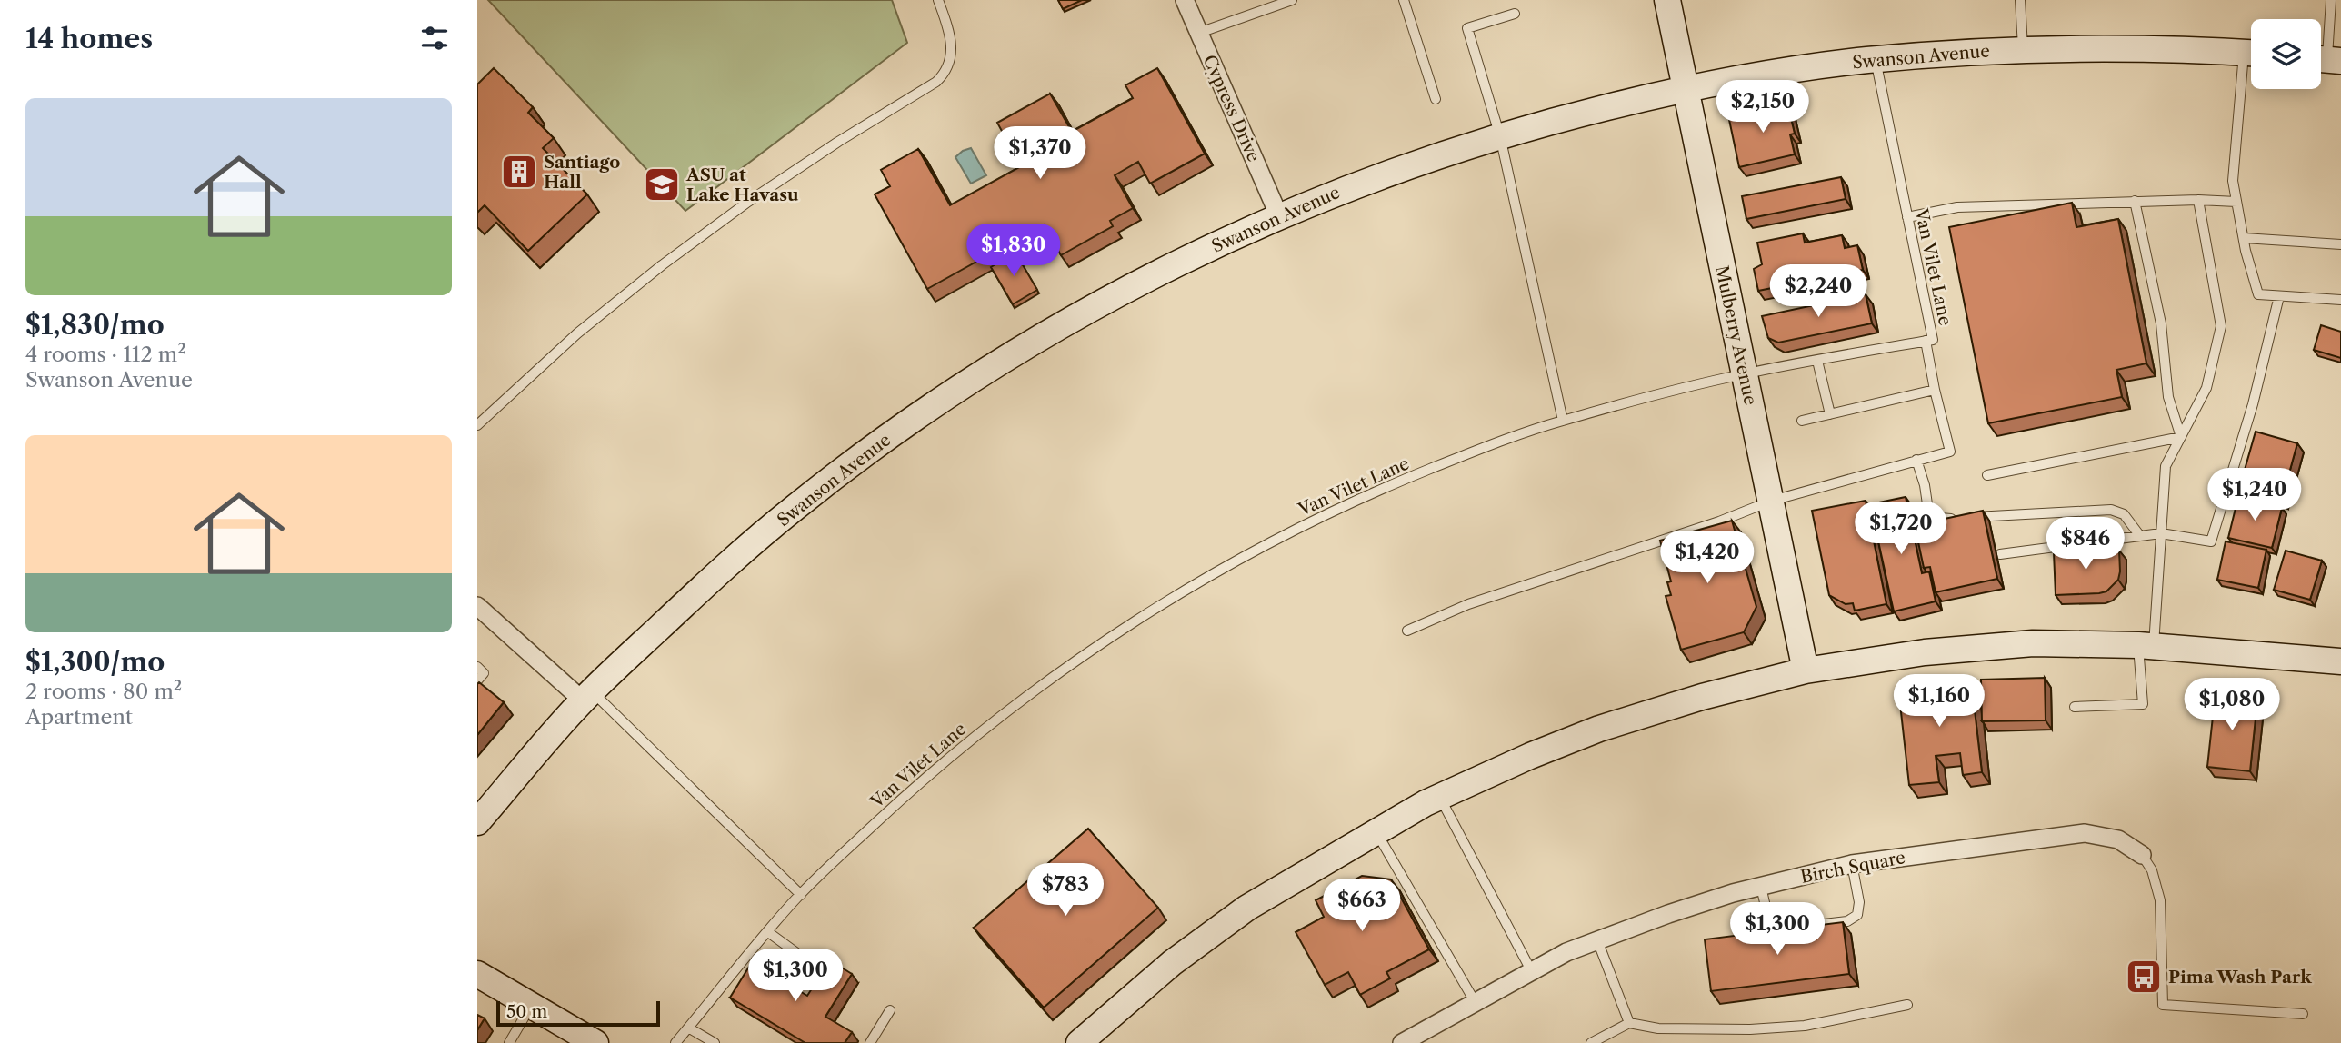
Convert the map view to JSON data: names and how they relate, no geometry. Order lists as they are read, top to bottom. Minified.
{"streets":{"street":["Swanson Avenue","Cypress Drive","Mulberry Avenue","Birch Square"],"lane":["Van Vilet Lane"]},"crossings":[["Swanson Avenue","Cypress Drive"],["Swanson Avenue","Van Vilet Lane"],["Swanson Avenue","Mulberry Avenue"],["Van Vilet Lane","Mulberry Avenue"]],"places":{"building":["Santiago Hall"],"school or university":["ASU at Lake Havasu"],"bus stop":["Pima Wash Park"]},"scale_bar":"50 m","page":{"heading":"14 homes","list":[{"name":"$1,830/mo","note":"4 rooms · 112 m² · Swanson Avenue"},{"name":"$1,300/mo","note":"2 rooms · 80 m² · Apartment"}],"price":["$2,150","$1,370","$1,830","$2,240","$1,240","$1,720","$846","$1,420","$1,160","$1,080","$783","$663","$1,300","$1,300"],"scale":"50 m"}}
